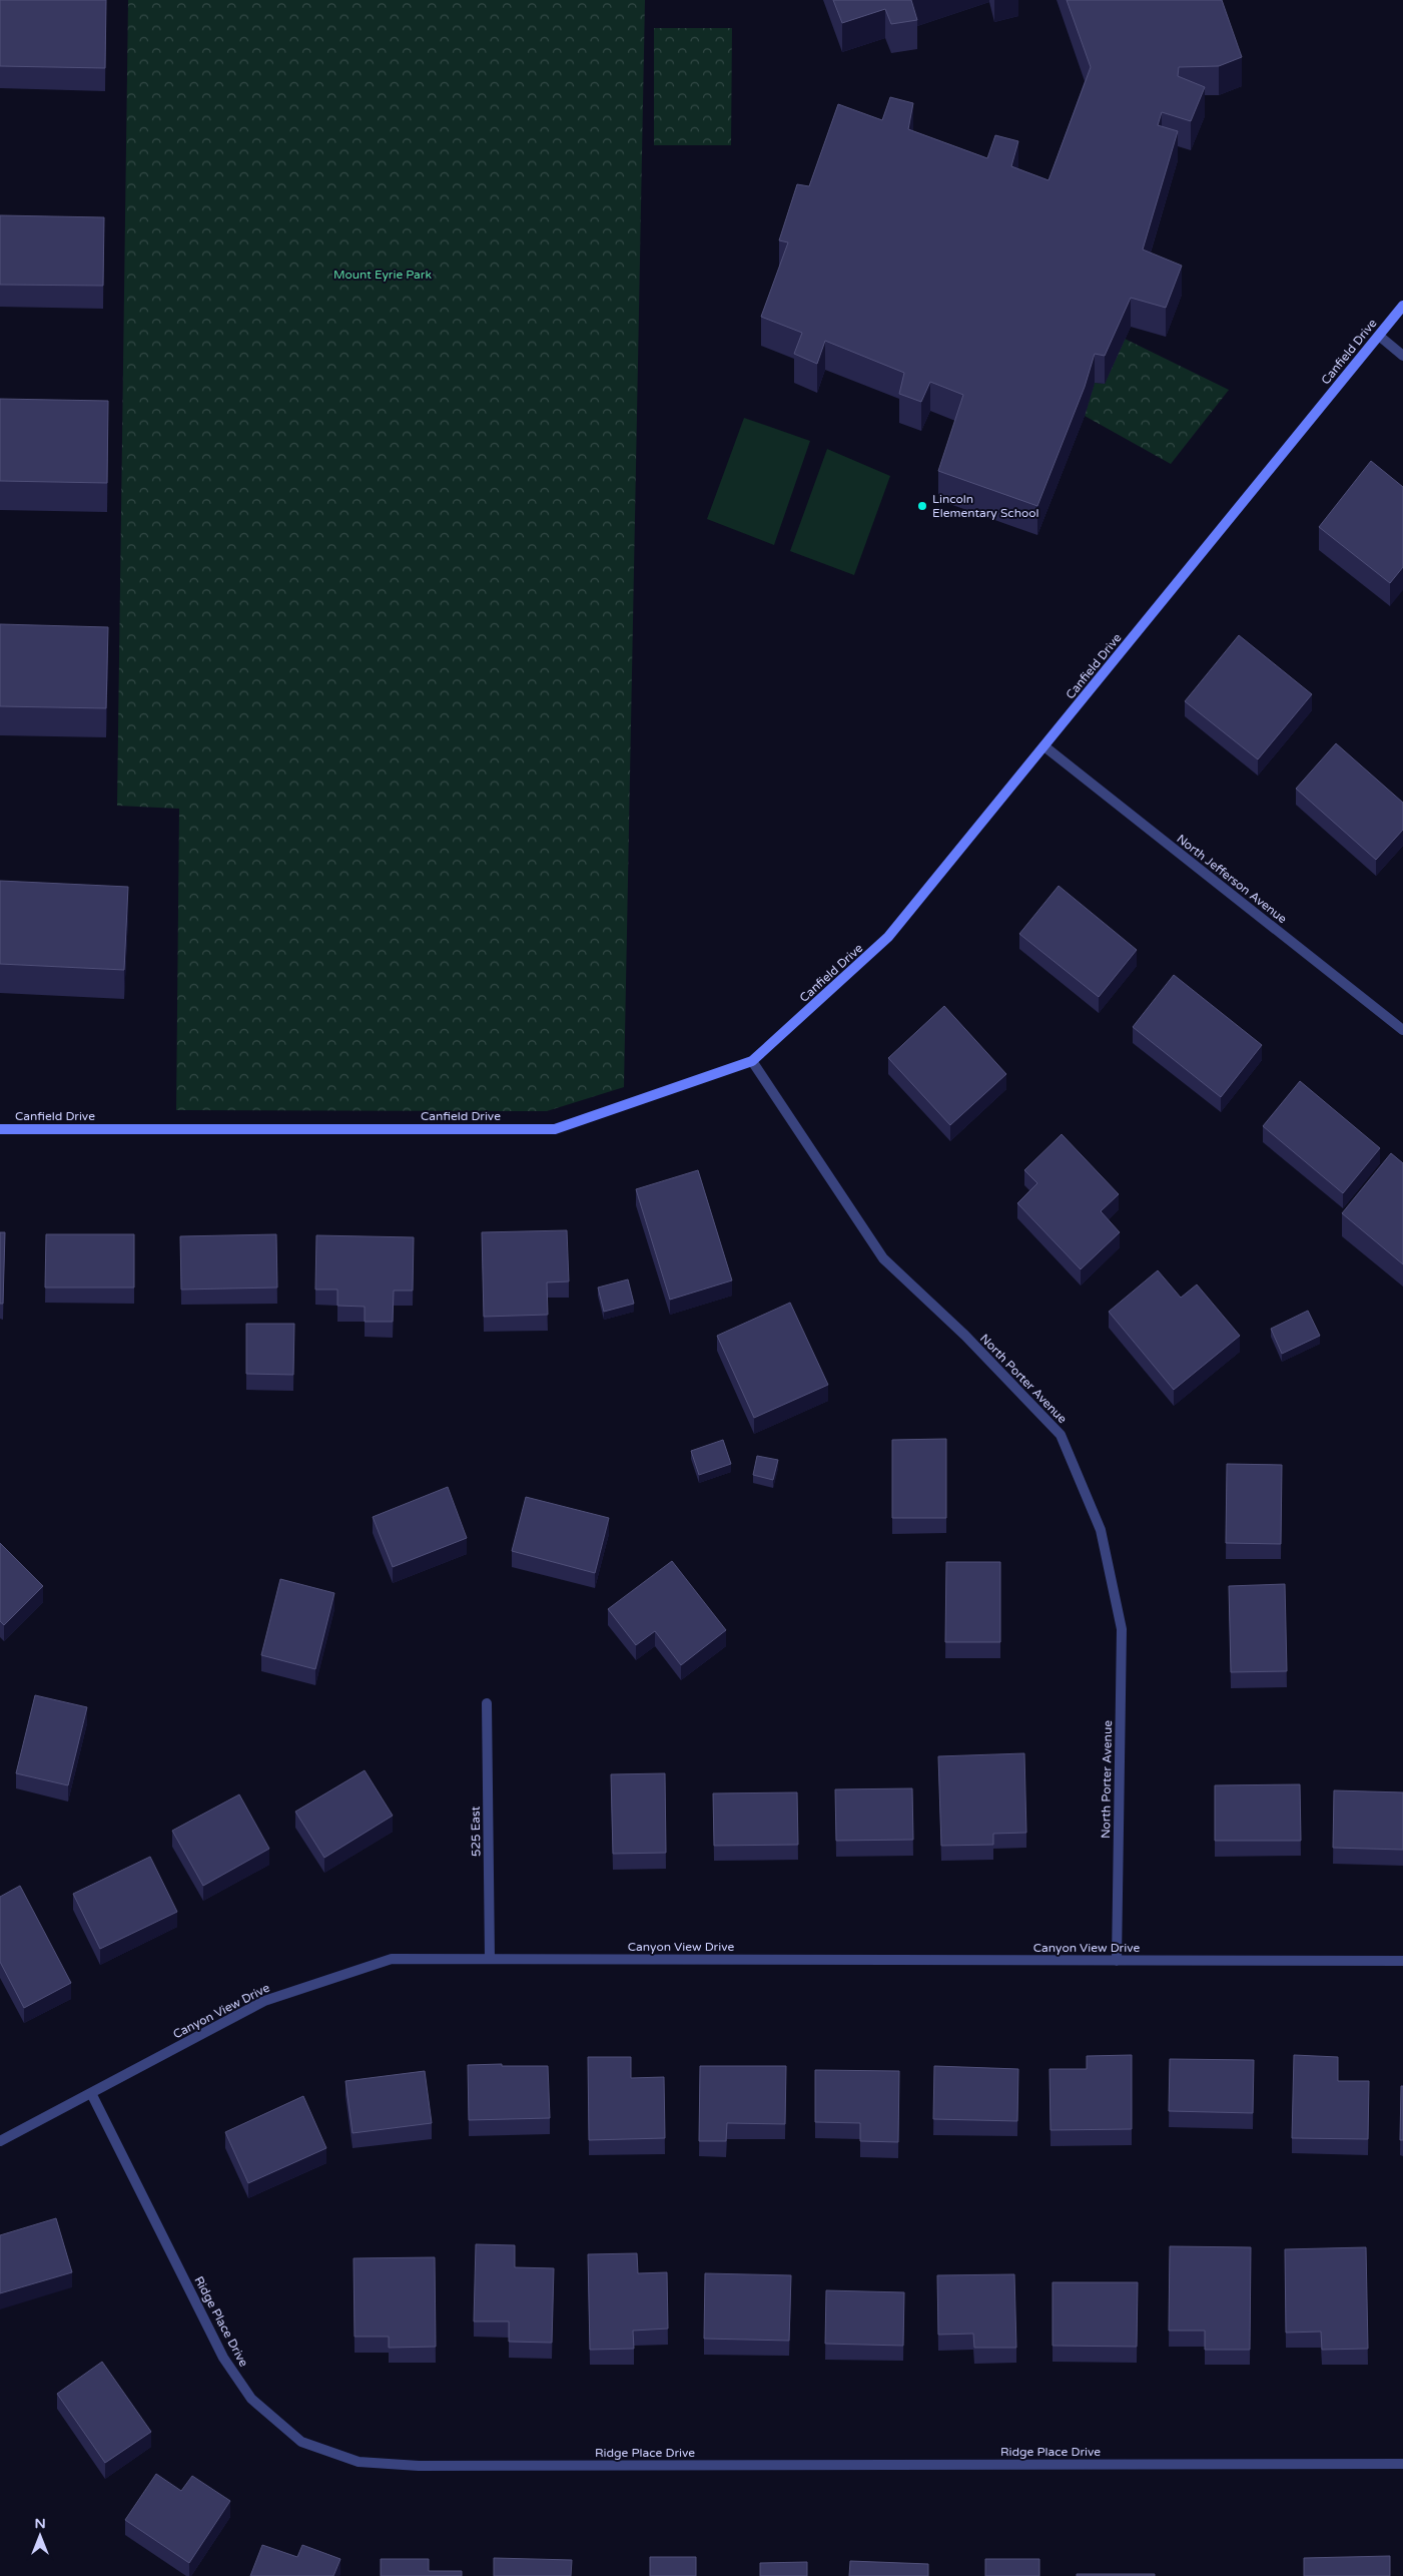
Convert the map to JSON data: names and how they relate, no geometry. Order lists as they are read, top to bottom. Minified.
{"streets":{"street":["Canfield Drive","North Jefferson Avenue","North Porter Avenue","525 East","Canyon View Drive","Ridge Place Drive"]},"crossings":[["Canfield Drive","North Jefferson Avenue"],["Canfield Drive","North Porter Avenue"],["North Porter Avenue","Canyon View Drive"],["525 East","Canyon View Drive"],["Canyon View Drive","Ridge Place Drive"]],"parks":["Mount Eyrie Park"],"places":["Lincoln Elementary School"],"north":"top"}
